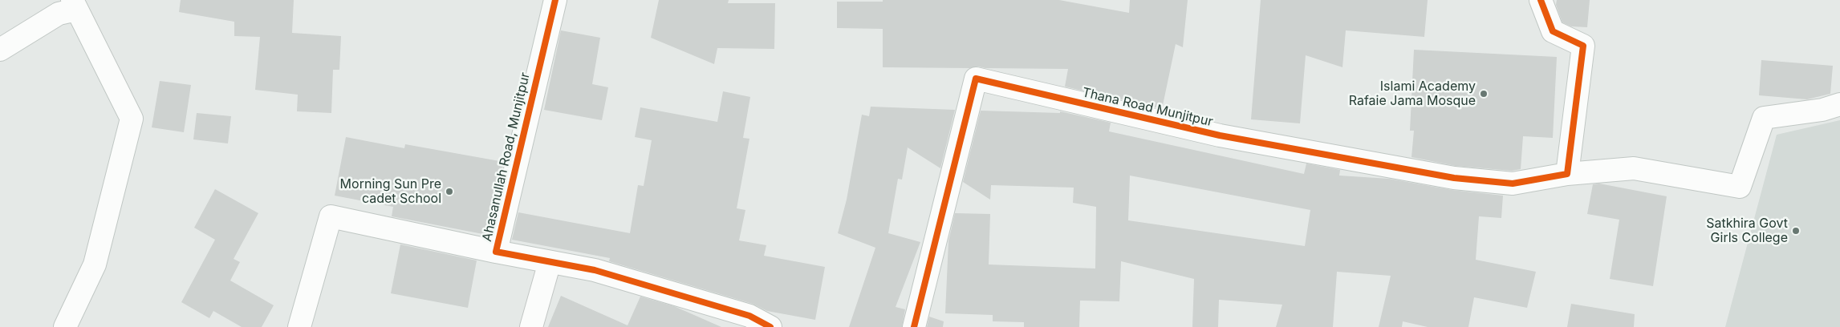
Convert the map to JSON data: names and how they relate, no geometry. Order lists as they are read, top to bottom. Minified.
{"streets":{"street":["Thana Road Munjitpur","Ahasanullah Road, Munjitpur"]},"places":["Islami Academy Rafaie Jama Mosque","Morning Sun Pre cadet School","Satkhira Govt Girls College"]}
